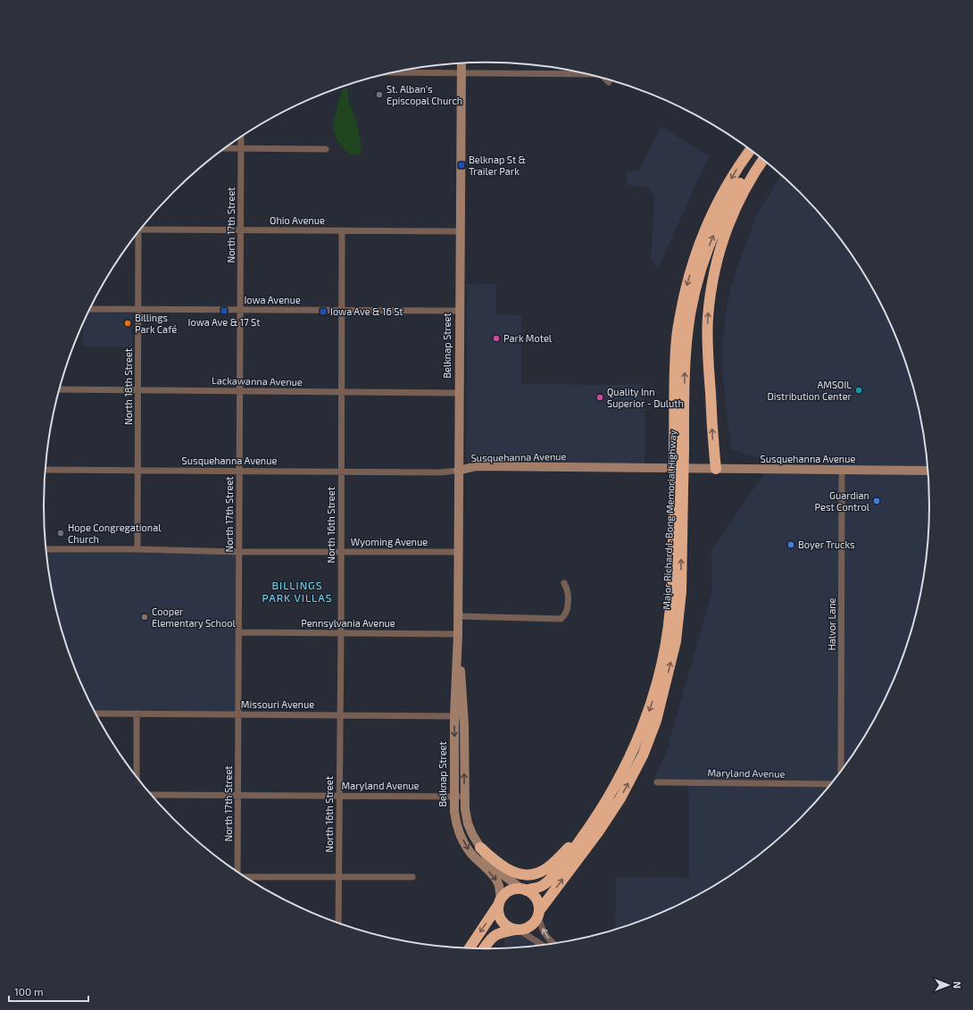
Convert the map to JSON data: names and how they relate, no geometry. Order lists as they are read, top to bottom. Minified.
{"streets":{"highway":["Major Richard I. Bong Memorial Highway"],"street":["Ohio Avenue","North 17th Street","Iowa Avenue","Belknap Street","Lackawanna Avenue","North 18th Street","Susquehanna Avenue","North 16th Street","Wyoming Avenue","Pennsylvania Avenue","Halvor Lane","Missouri Avenue","Maryland Avenue"]},"crossings":[["Ohio Avenue","North 17th Street"],["Ohio Avenue","Belknap Street"],["Ohio Avenue","North 16th Street"],["North 17th Street","Iowa Avenue"],["North 17th Street","Lackawanna Avenue"],["North 17th Street","Susquehanna Avenue"],["North 17th Street","Wyoming Avenue"],["North 17th Street","Pennsylvania Avenue"],["North 17th Street","Missouri Avenue"],["North 17th Street","Maryland Avenue"],["Iowa Avenue","Belknap Street"],["Iowa Avenue","North 18th Street"],["Iowa Avenue","North 16th Street"],["Belknap Street","Lackawanna Avenue"],["Belknap Street","Susquehanna Avenue"],["Belknap Street","Major Richard I. Bong Memorial Highway"],["Belknap Street","Wyoming Avenue"],["Belknap Street","Pennsylvania Avenue"],["Belknap Street","Missouri Avenue"],["Belknap Street","Maryland Avenue"],["Lackawanna Avenue","North 18th Street"],["Lackawanna Avenue","North 16th Street"],["North 18th Street","Susquehanna Avenue"],["North 18th Street","Wyoming Avenue"],["Susquehanna Avenue","North 16th Street"],["Susquehanna Avenue","Halvor Lane"],["North 16th Street","Wyoming Avenue"],["North 16th Street","Pennsylvania Avenue"],["North 16th Street","Missouri Avenue"],["North 16th Street","Maryland Avenue"]],"districts":["BILLINGS PARK VILLAS"],"places":{"other":["St. Alban's Episcopal Church","Billings Park Café","Park Motel","AMSOIL Distribution Center","Quality Inn Superior - Duluth","Guardian Pest Control","Hope Congregational Church","Boyer Trucks","Cooper Elementary School"],"transit":["Belknap St & Trailer Park","Iowa Ave & 17 St","Iowa Ave & 16 St"]},"scale_bar":"100 m","north":"right"}
